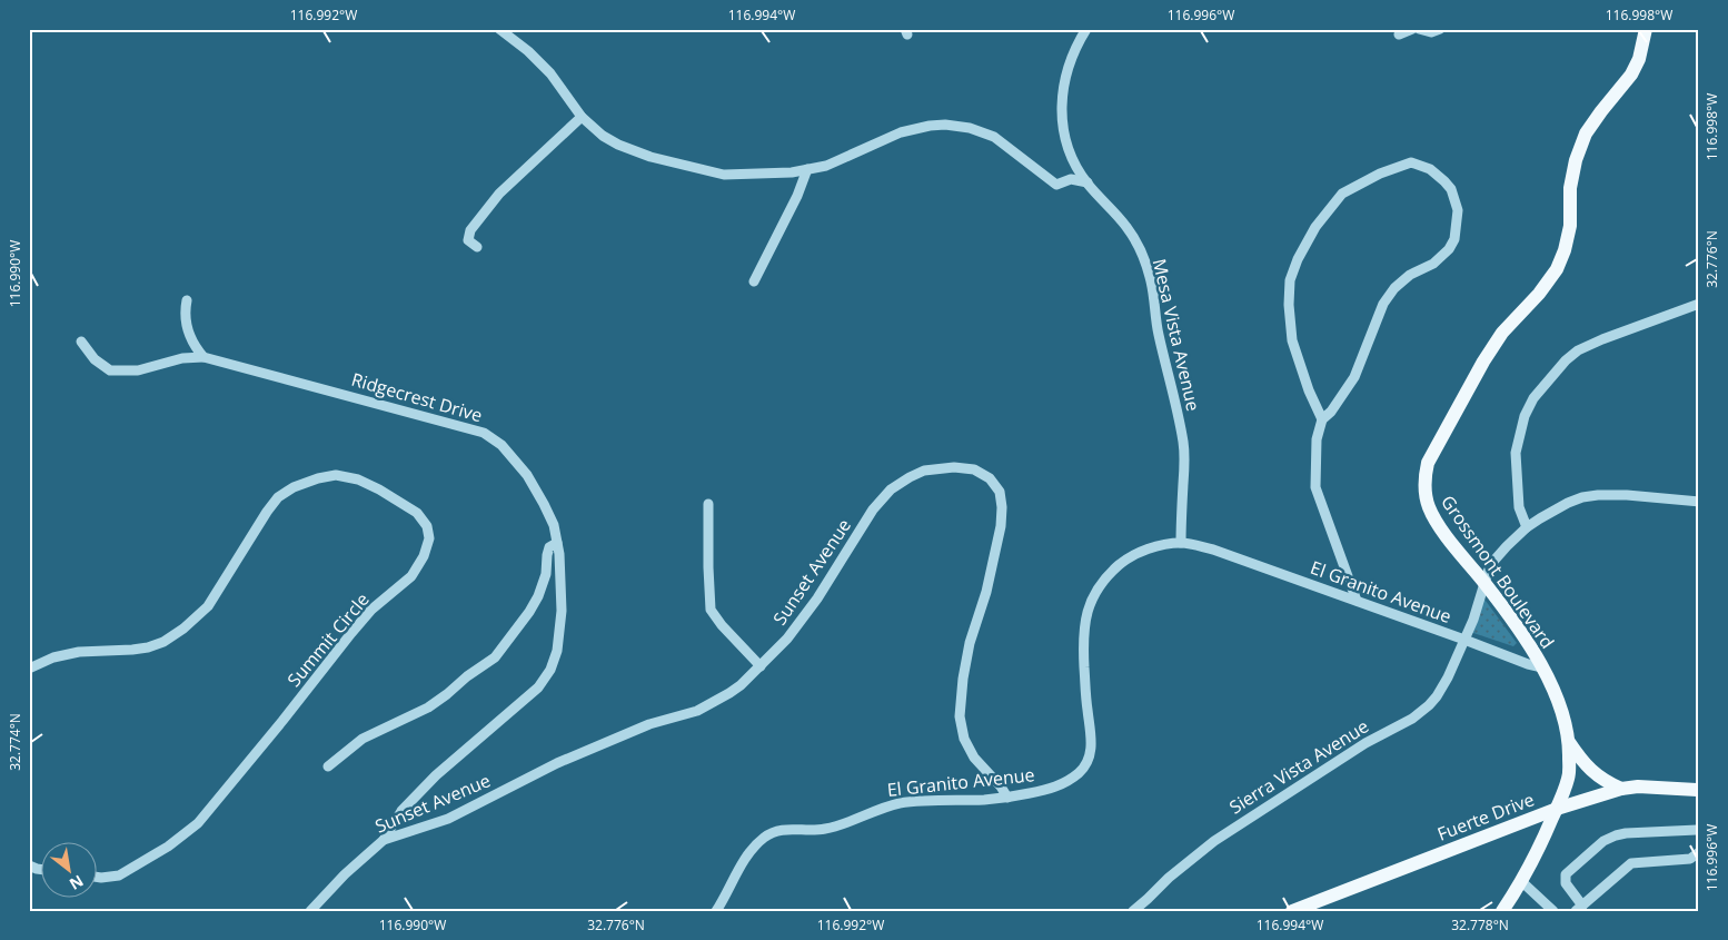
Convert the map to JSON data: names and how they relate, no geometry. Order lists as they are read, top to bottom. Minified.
{"streets":{"main road":["Grossmont Boulevard","Fuerte Drive"],"street":["Mesa Vista Avenue","Ridgecrest Drive","Sunset Avenue","El Granito Avenue","Summit Circle","Sierra Vista Avenue"]},"crossings":[["Mesa Vista Avenue","El Granito Avenue"],["Ridgecrest Drive","Sunset Avenue"],["Sunset Avenue","El Granito Avenue"],["Grossmont Boulevard","El Granito Avenue"],["Grossmont Boulevard","Sierra Vista Avenue"],["Grossmont Boulevard","Fuerte Drive"],["El Granito Avenue","Sierra Vista Avenue"]],"north":"bottom right","coordinates":["116.992°W","116.994°W","116.996°W","116.998°W","32.776°N","116.990°W","32.774°N","32.778°N"]}
